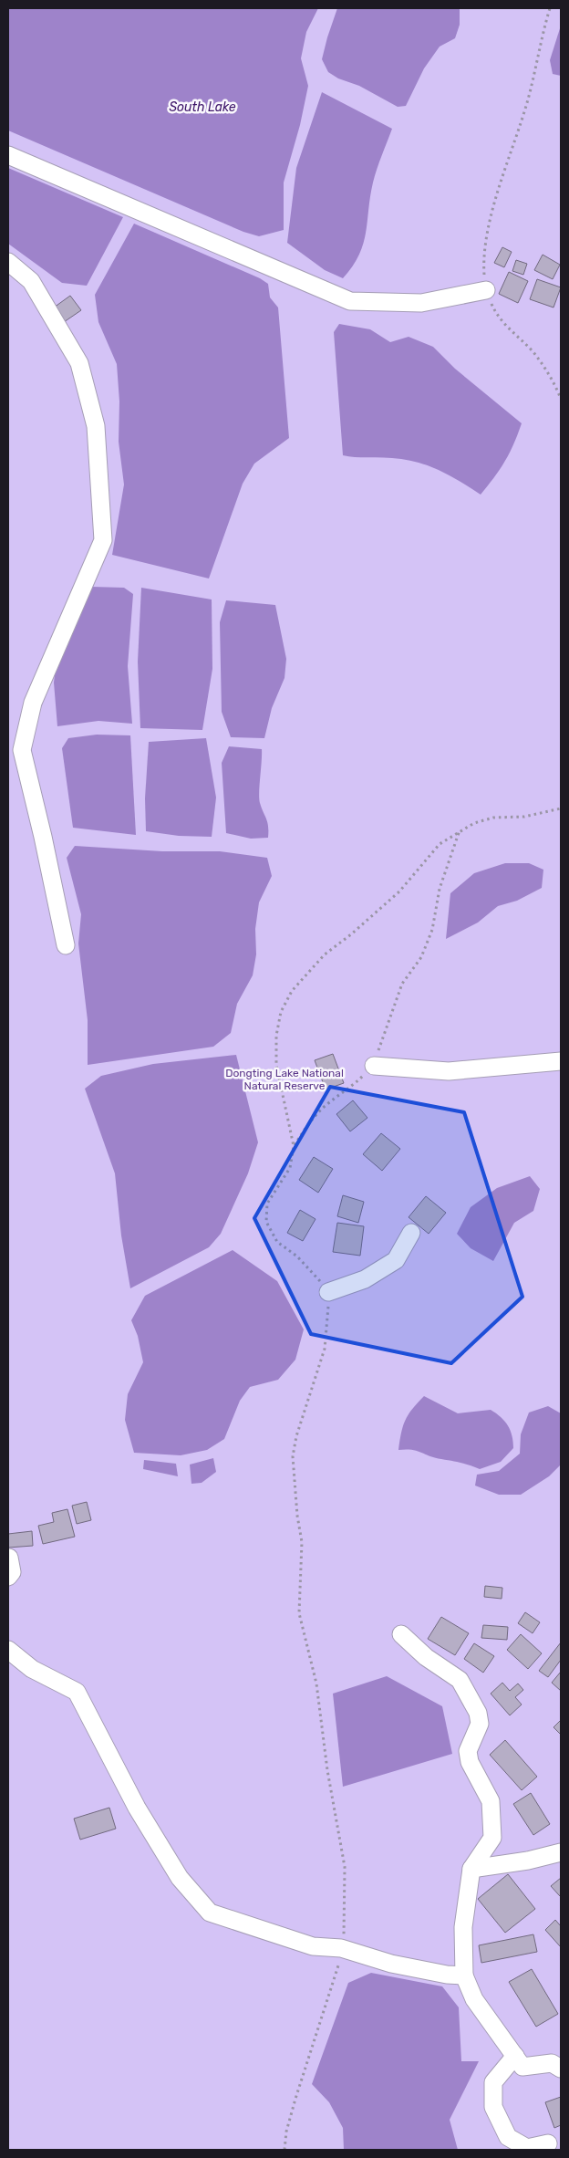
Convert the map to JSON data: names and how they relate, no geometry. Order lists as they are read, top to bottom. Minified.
{"water":["South Lake"],"parks":["Dongting Lake National Natural Reserve"]}
